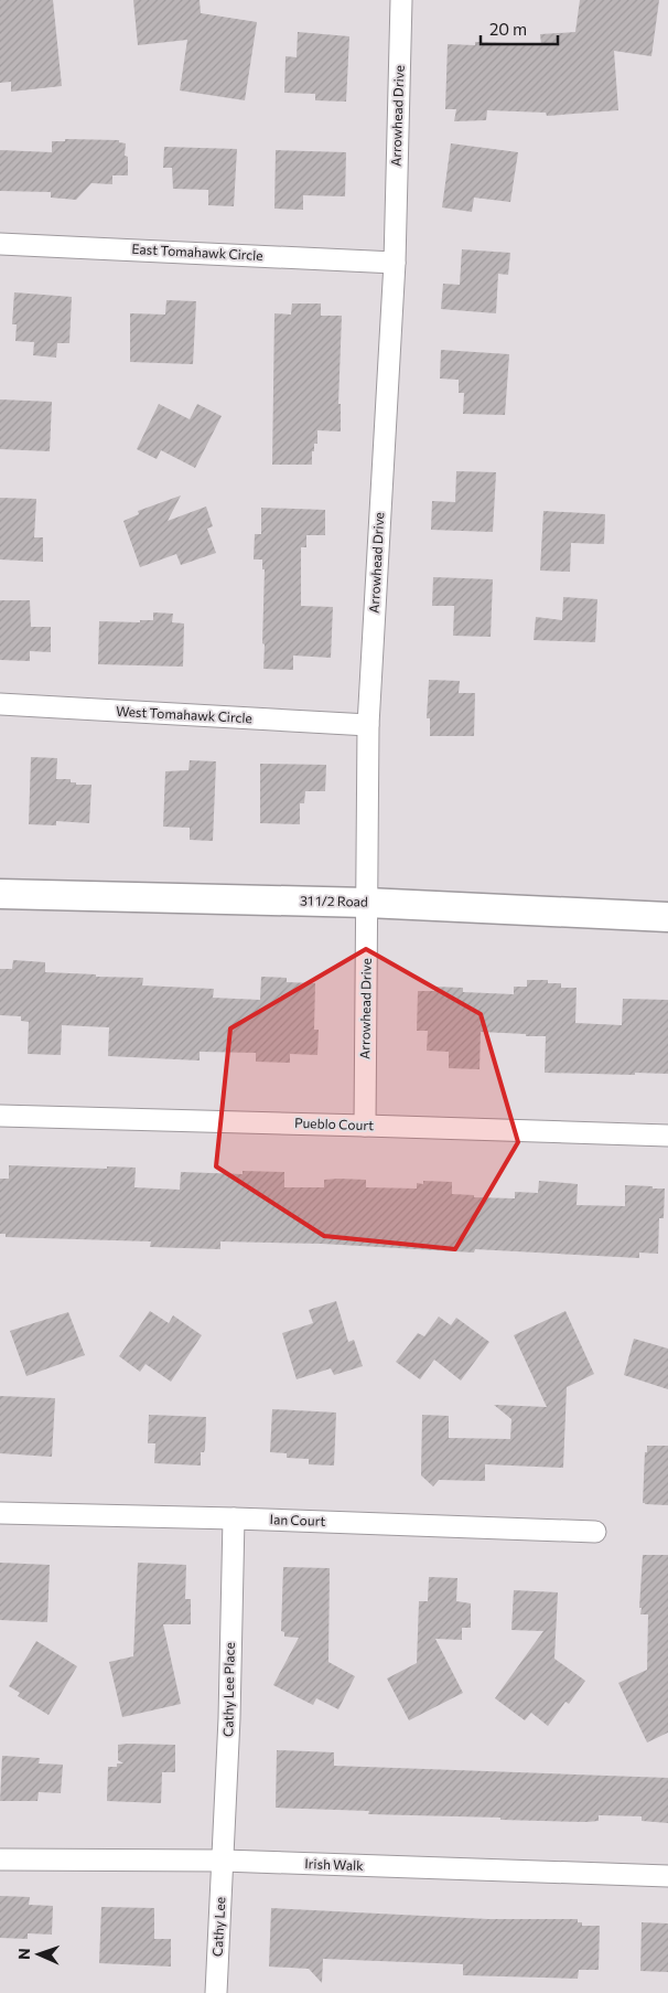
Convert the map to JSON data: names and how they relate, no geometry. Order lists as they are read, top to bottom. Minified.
{"streets":{"street":["Arrowhead Drive","East Tomahawk Circle","West Tomahawk Circle","31 1/2 Road","Pueblo Court","Ian Court","Cathy Lee Place","Irish Walk","Cathy Lee"]},"crossings":[["Arrowhead Drive","East Tomahawk Circle"],["Arrowhead Drive","West Tomahawk Circle"],["Arrowhead Drive","31 1/2 Road"],["Arrowhead Drive","Pueblo Court"],["Ian Court","Cathy Lee Place"],["Cathy Lee Place","Irish Walk"],["Cathy Lee Place","Cathy Lee"],["Irish Walk","Cathy Lee"]],"scale_bar":"20 m","north":"left"}
